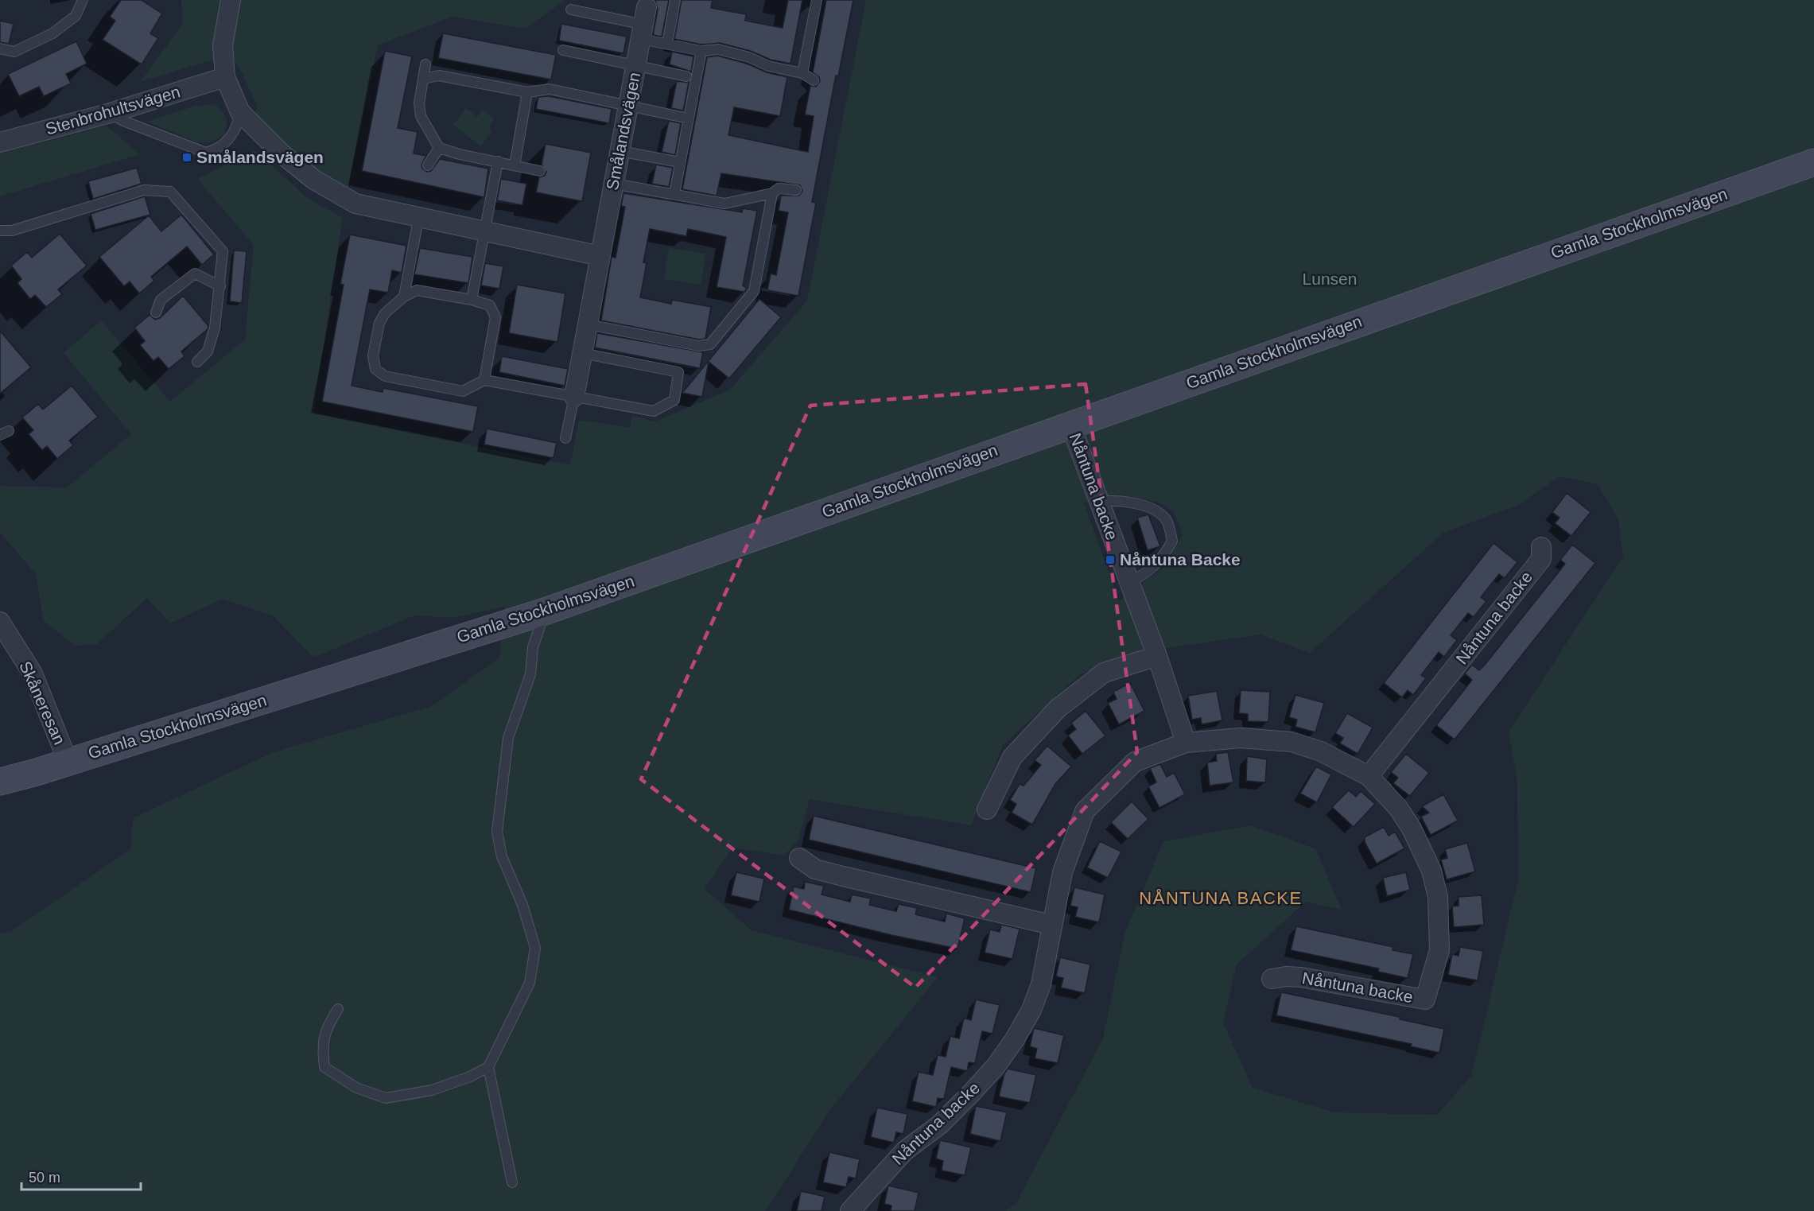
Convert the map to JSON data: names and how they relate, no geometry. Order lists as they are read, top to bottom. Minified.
{"streets":{"main road":["Gamla Stockholmsvägen"],"street":["Stenbrohultsvägen","Smålandsvägen","Nåntuna backe","Skåneresan"]},"crossings":[["Gamla Stockholmsvägen","Nåntuna backe"],["Gamla Stockholmsvägen","Skåneresan"]],"districts":["NÅNTUNA BACKE"],"parks":["Lunsen"],"places":{"transit":["Smålandsvägen","Nåntuna Backe"]},"scale_bar":"50 m"}
